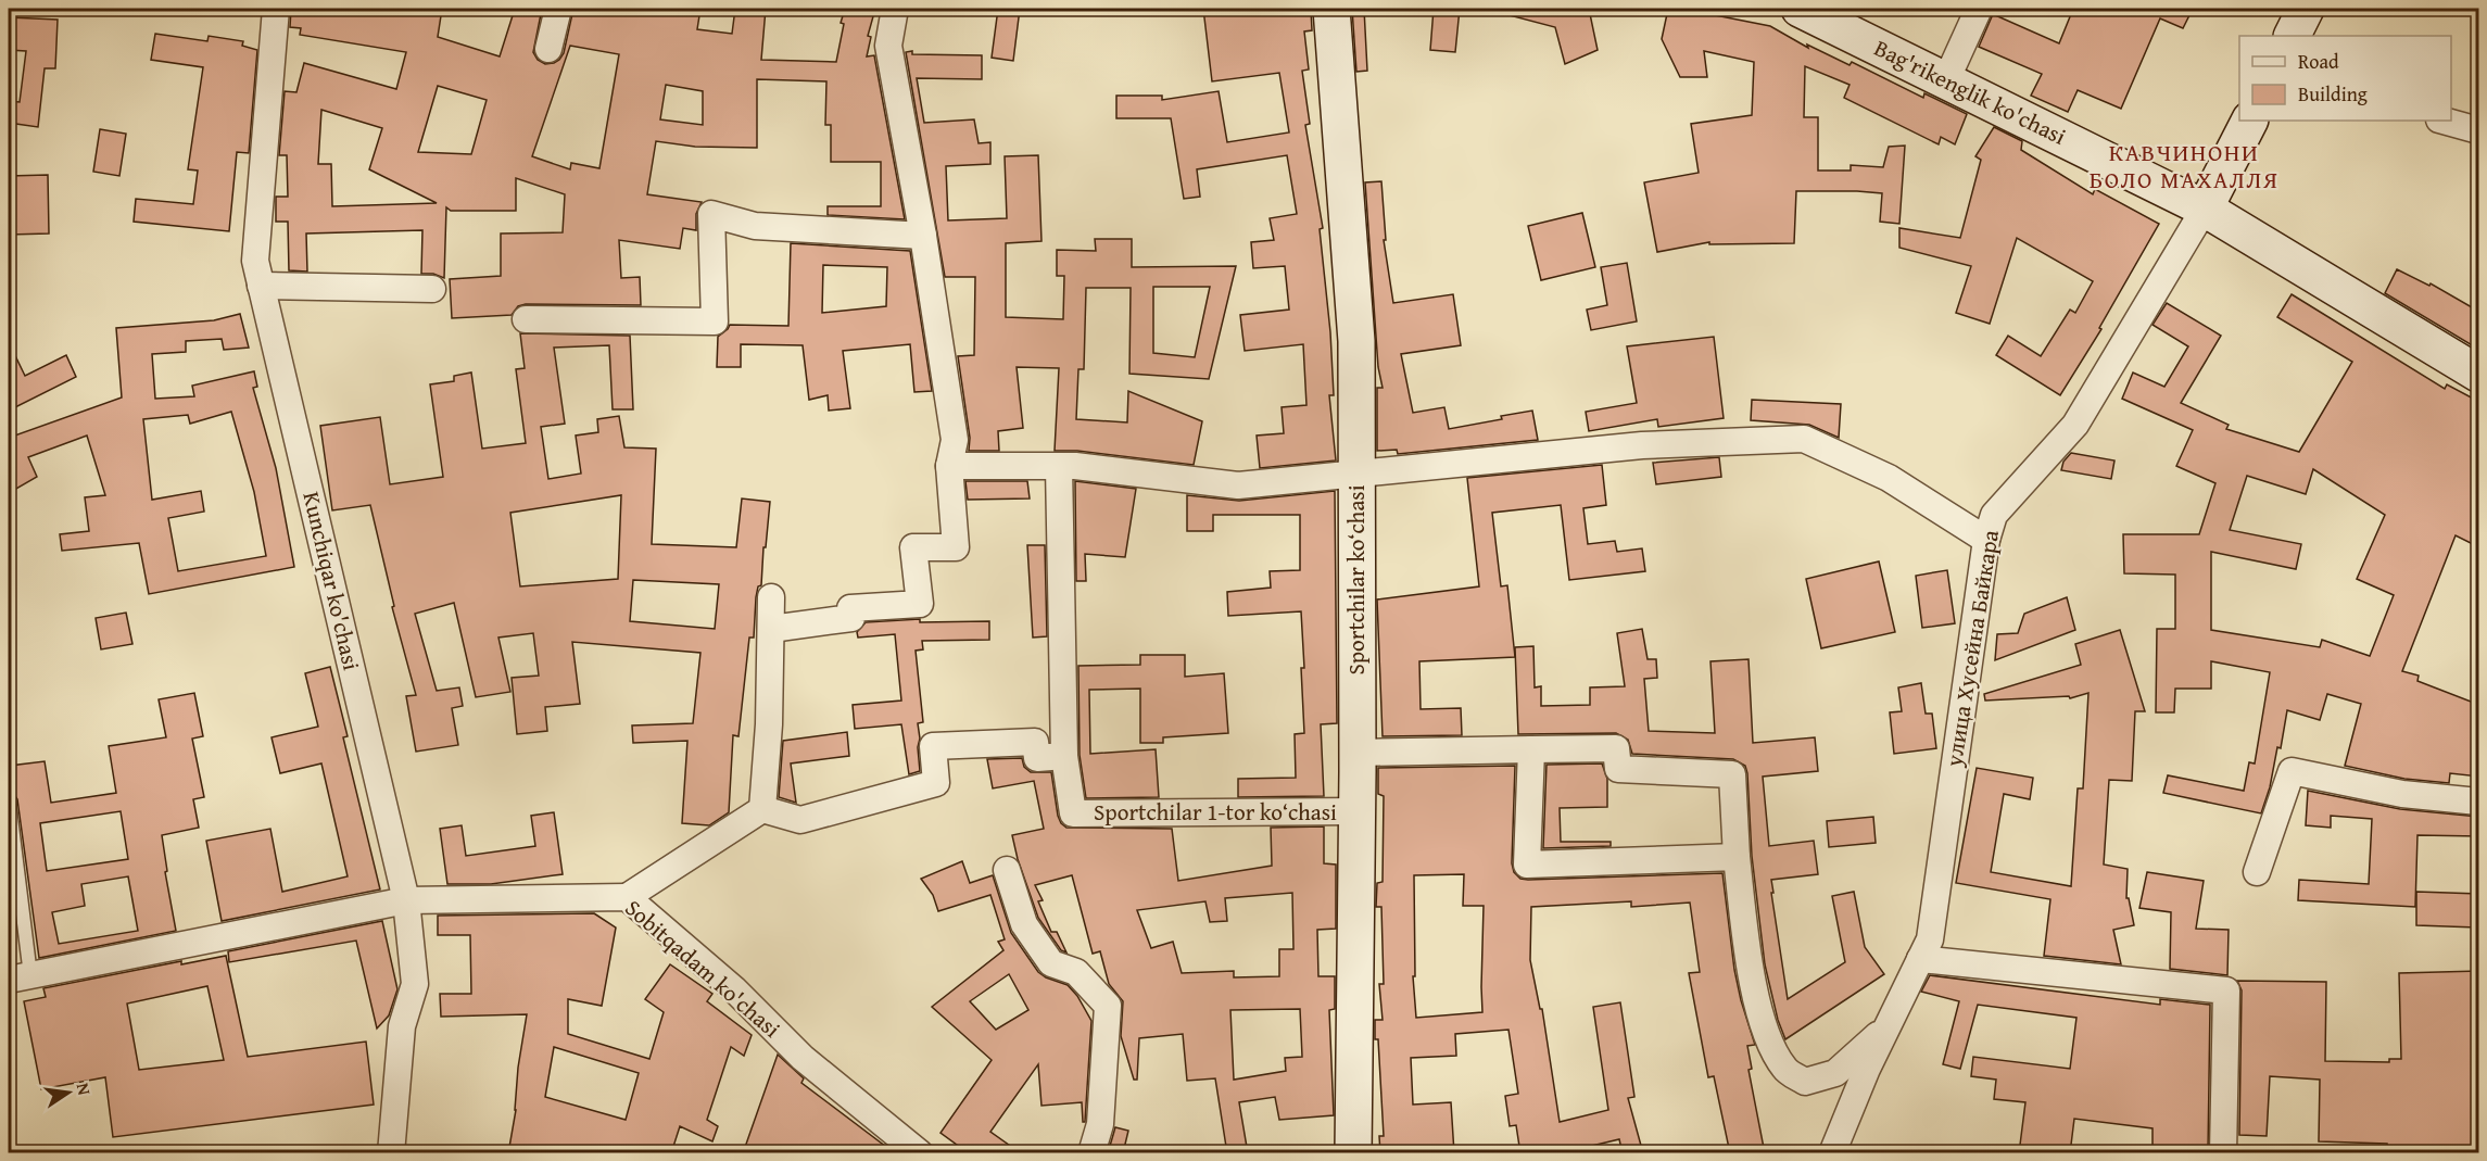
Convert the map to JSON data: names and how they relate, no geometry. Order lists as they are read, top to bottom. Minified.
{"streets":{"street":["Bag'rikenglik ko'chasi","Sportchilar ko‘chasi","Kunchiqar ko'chasi","улица Хусейна Байкара","Sportchilar 1-tor ko‘chasi","Sobitqadam ko'chasi"]},"crossings":[["Bag'rikenglik ko'chasi","улица Хусейна Байкара"],["Sportchilar ko‘chasi","Sportchilar 1-tor ko‘chasi"],["Kunchiqar ko'chasi","Sobitqadam ko'chasi"]],"districts":["КАВЧИНОНИ БОЛО МАХАЛЛЯ"],"legend":["Road","Building"],"north":"right"}
